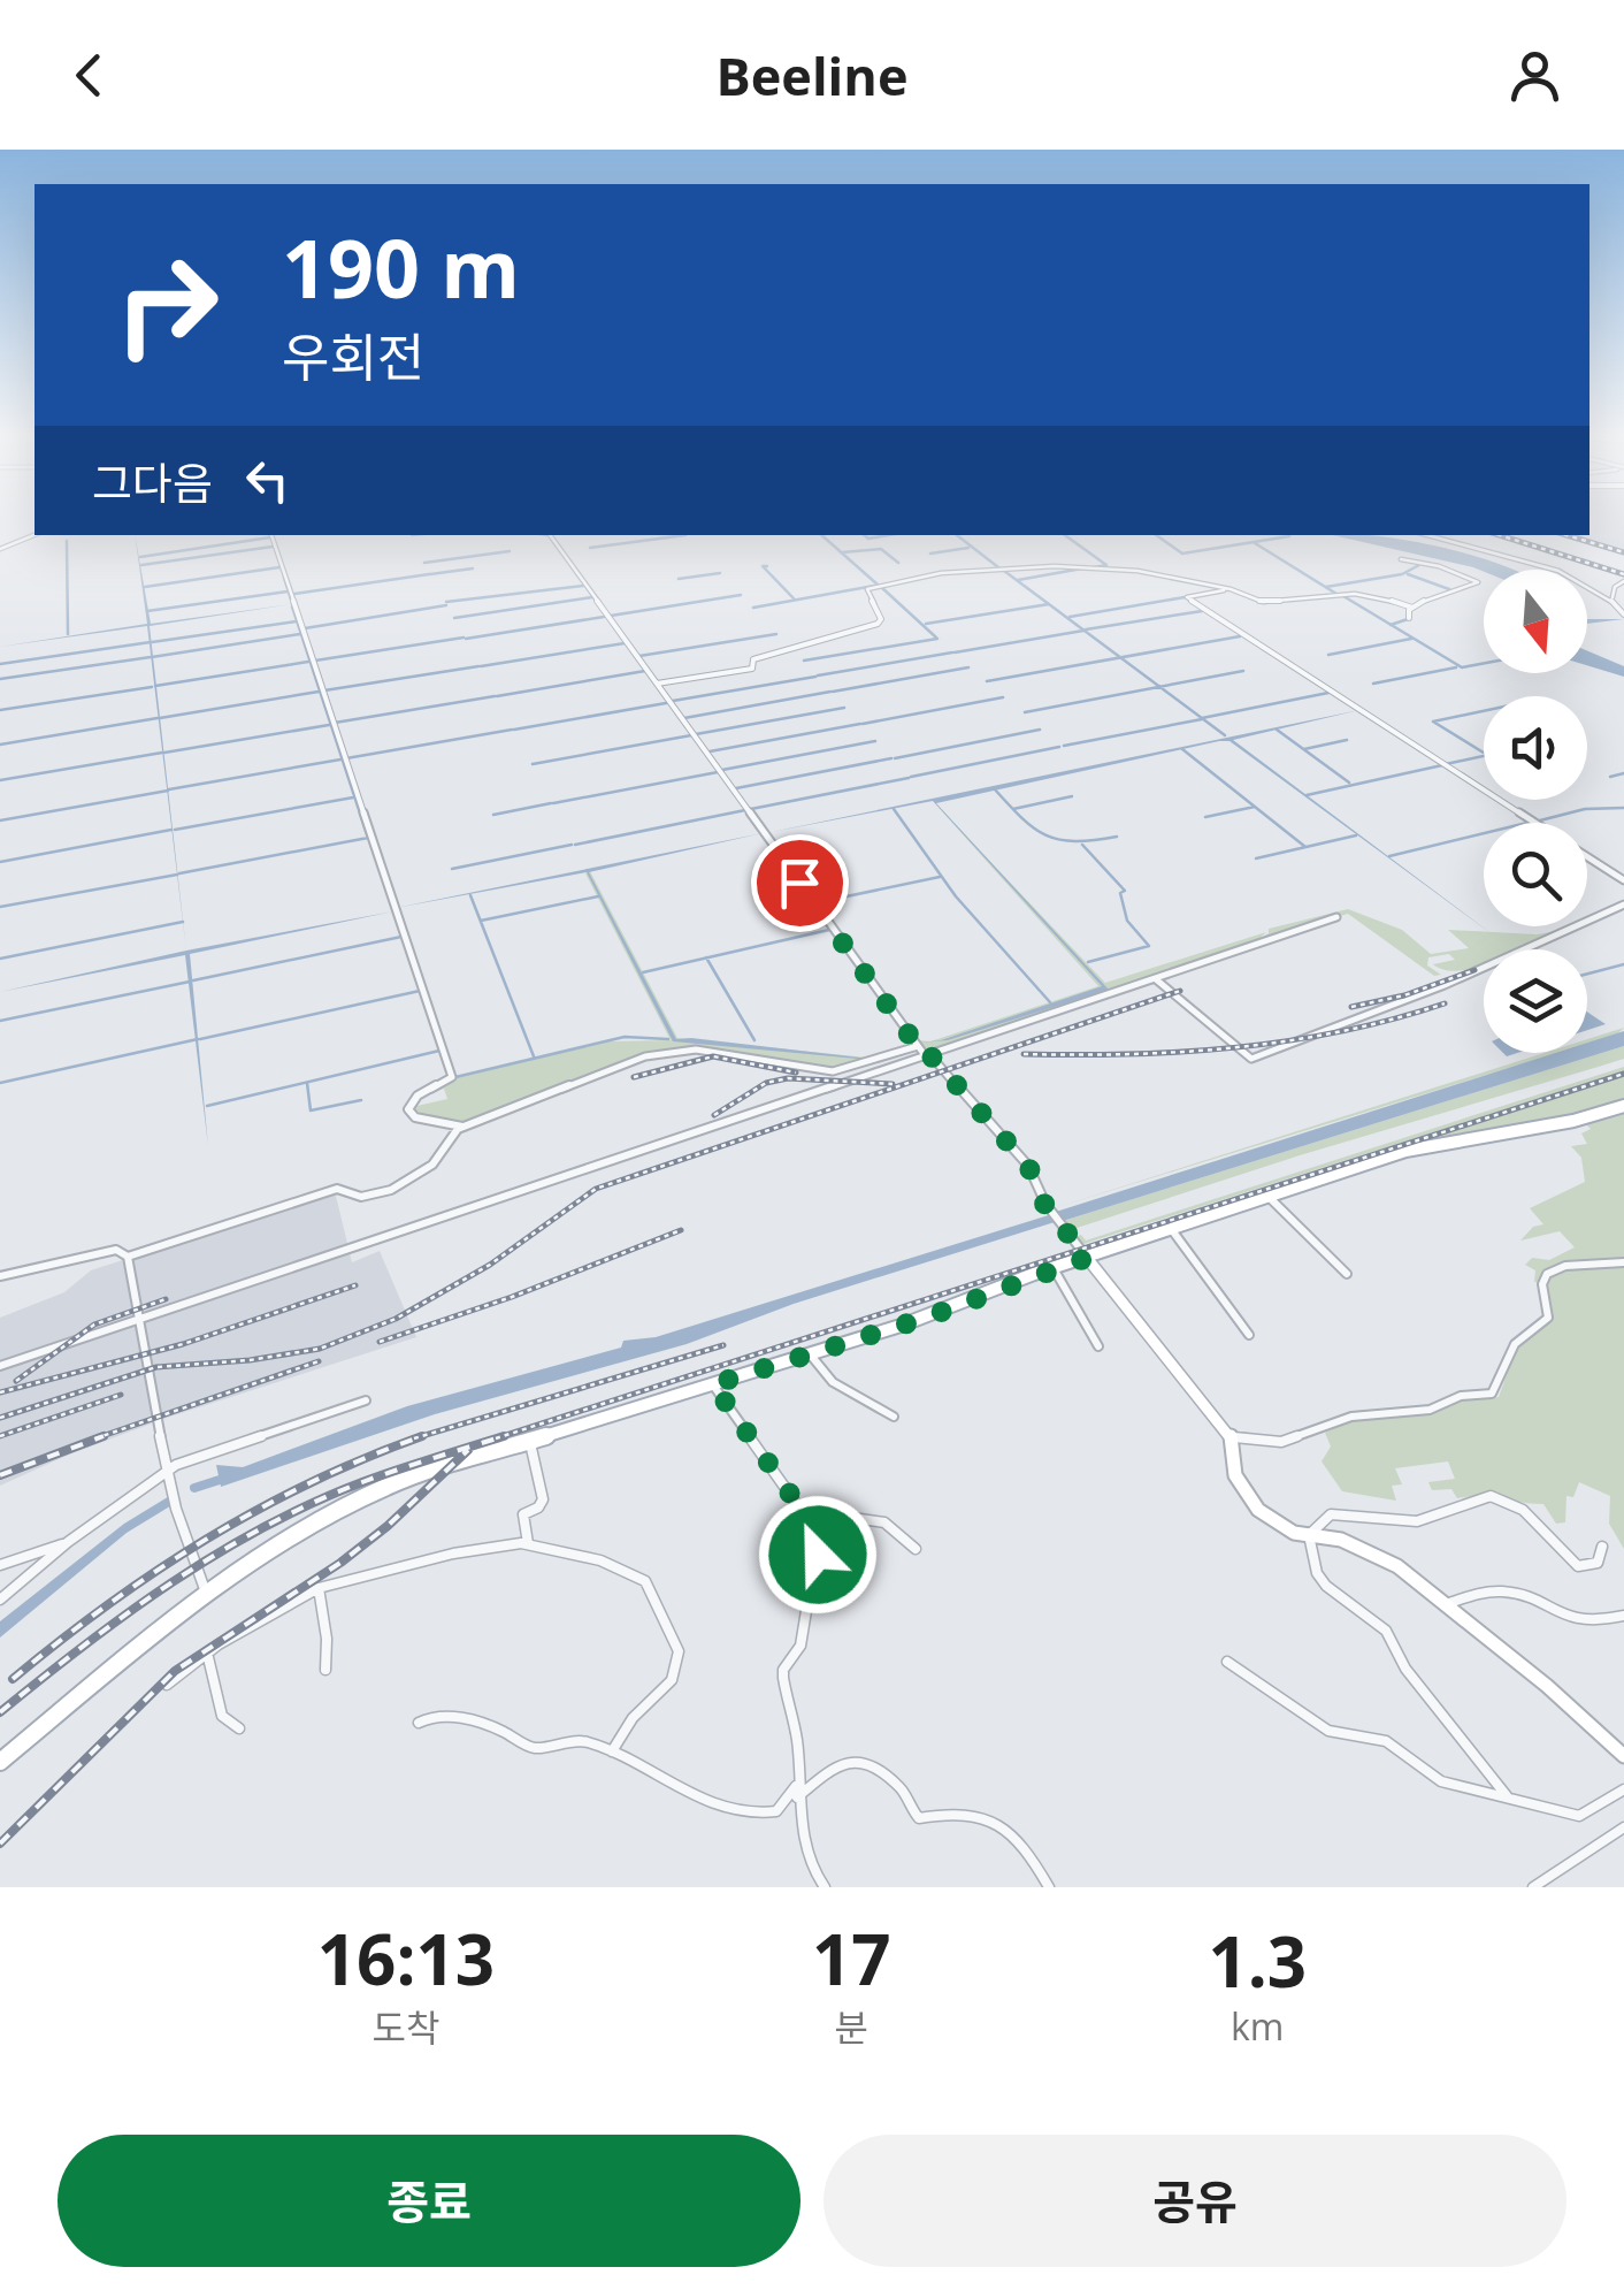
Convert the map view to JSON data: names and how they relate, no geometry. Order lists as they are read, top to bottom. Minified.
{"north":"bottom","page":{"header":"Beeline","turn":["190 m","우회전"],"then":"그다음","eta":["16:13","도착","17","분","1.3","km"],"buttons":["종료","공유"]}}
